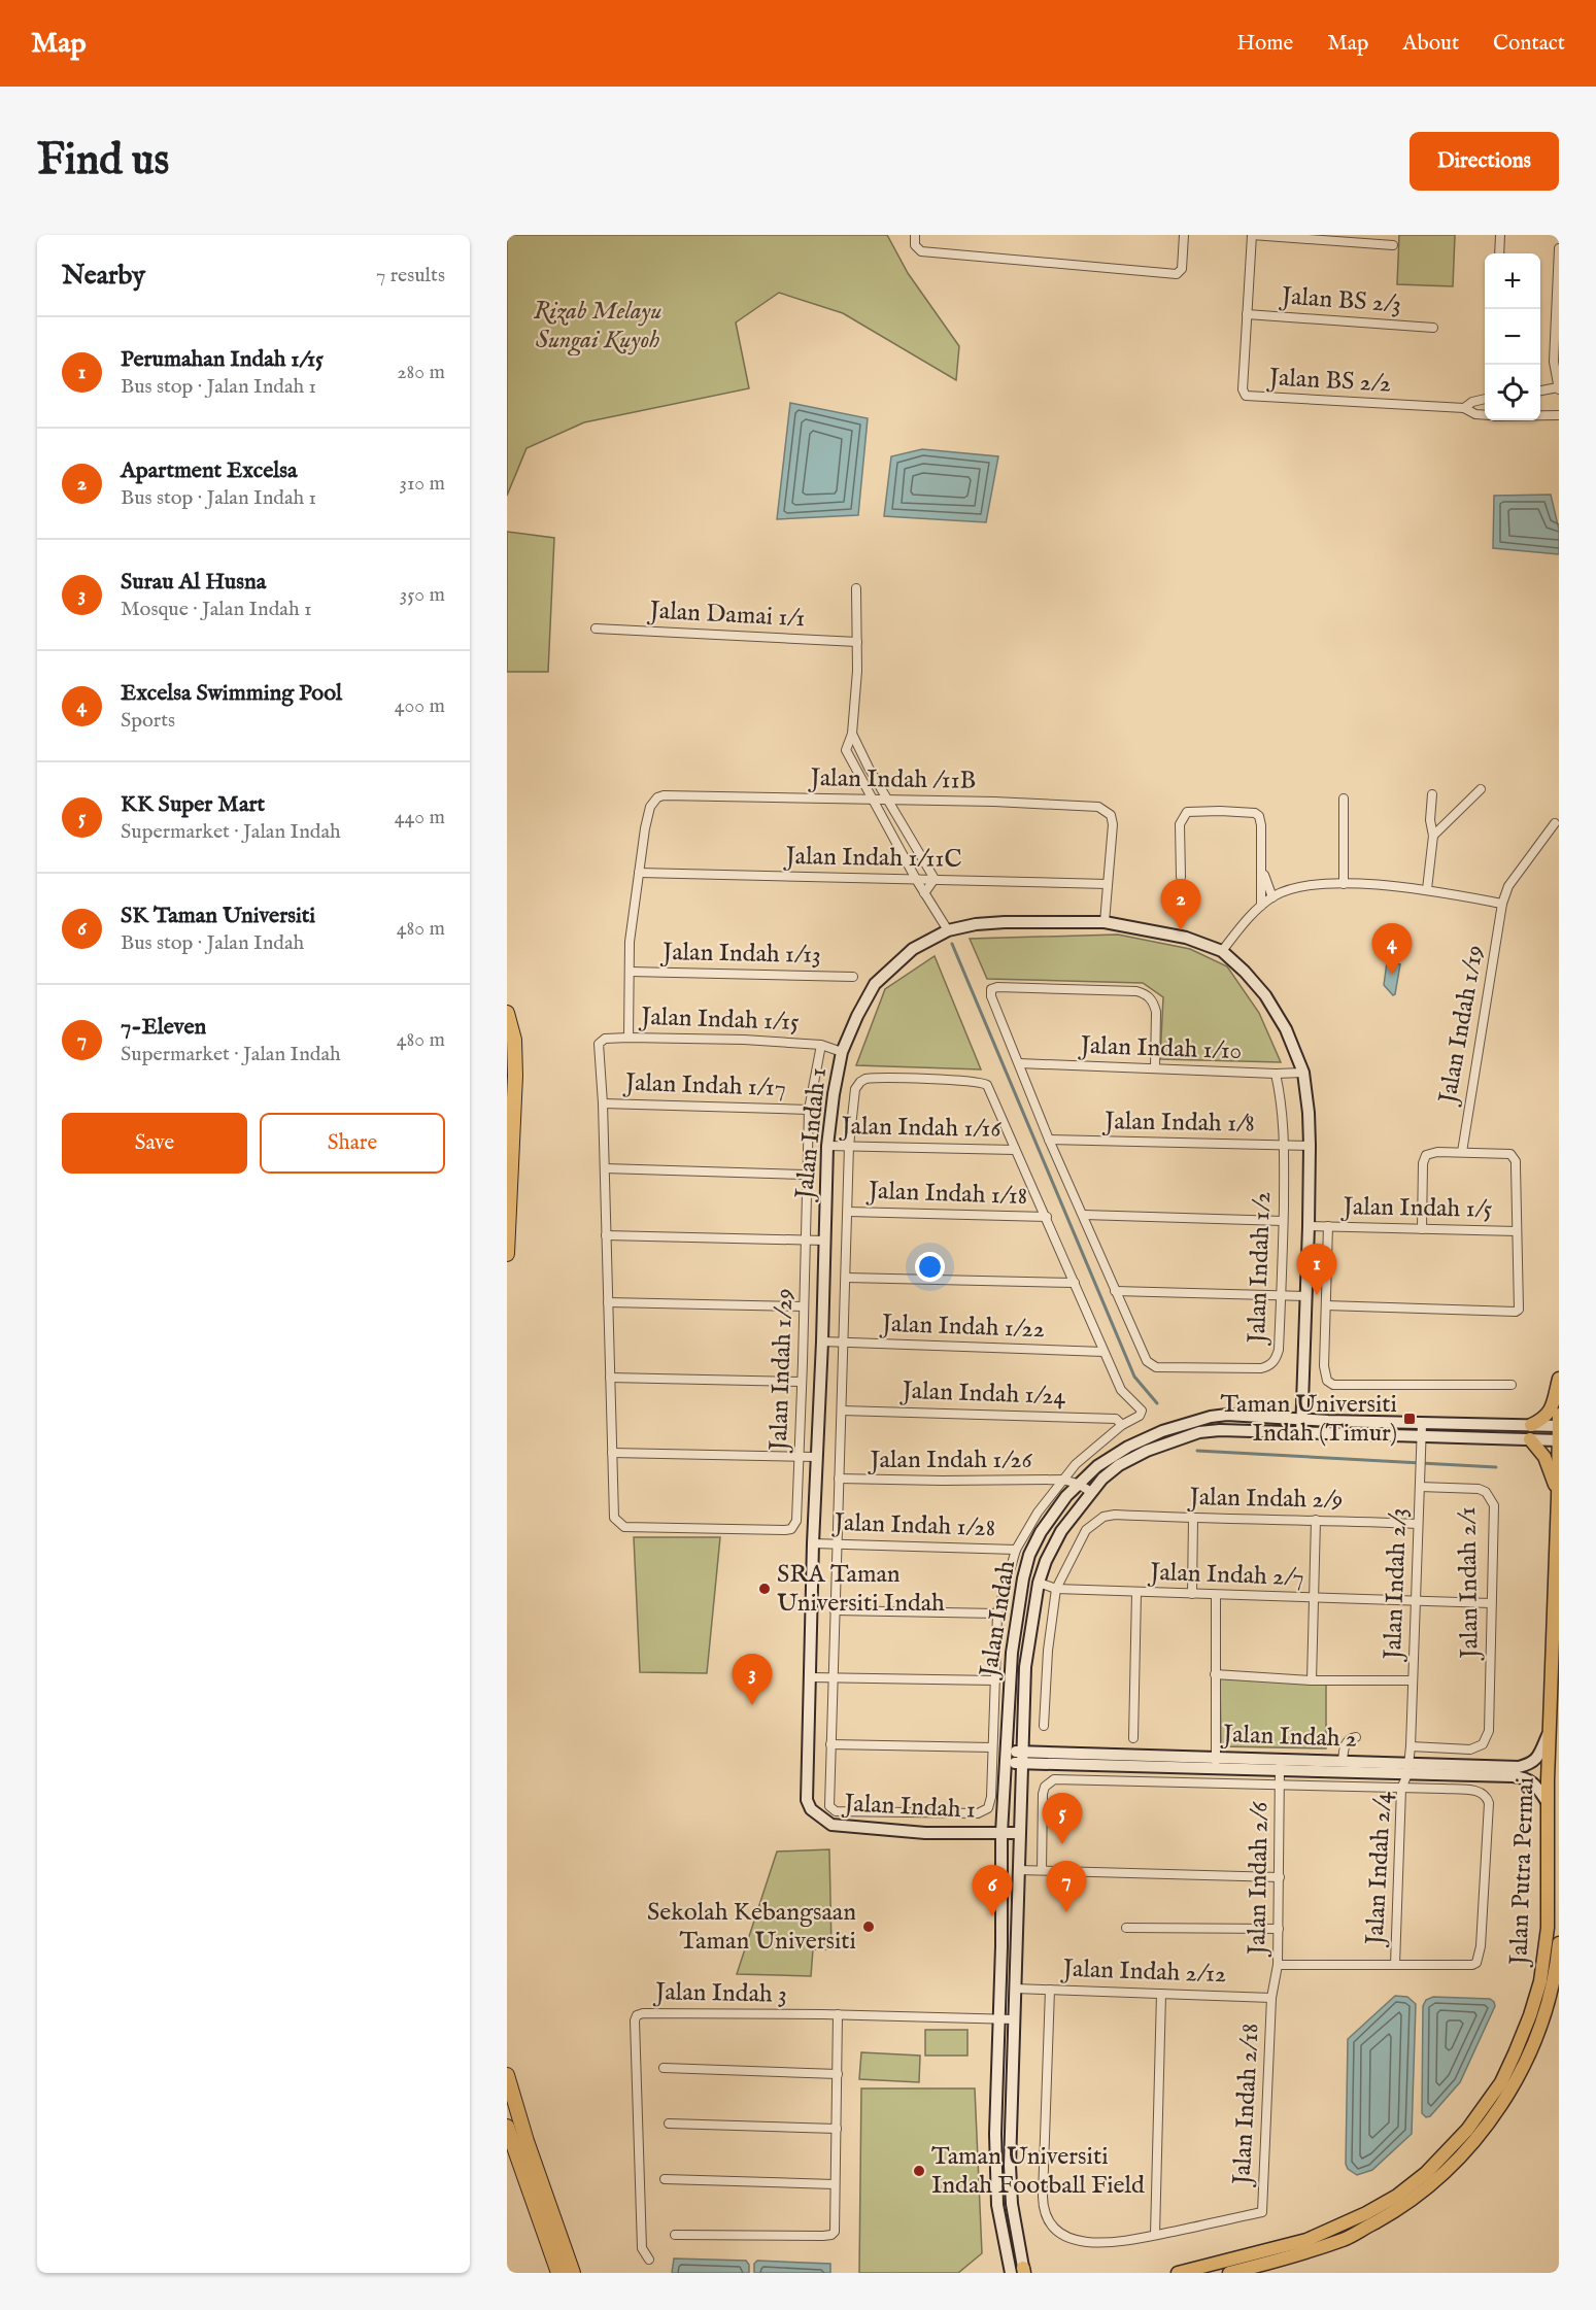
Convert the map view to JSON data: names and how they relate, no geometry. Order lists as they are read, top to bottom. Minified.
{"streets":{"main road":["Jalan Putra Permai"],"street":["Jalan BS 2/3","Jalan BS 2/2","Jalan Damai 1/1","Jalan Indah /11B","Jalan Indah 1/11C","Jalan Indah 1/13","Jalan Indah 1/15","Jalan Indah 1/19","Jalan Indah 1/10","Jalan Indah 1/17","Jalan Indah 1/8","Jalan Indah 1/16","Jalan Indah 1","Jalan Indah 1/18","Jalan Indah 1/5","Jalan Indah 1/2","Jalan Indah 1/22","Jalan Indah 1/29","Jalan Indah 1/24","Jalan Indah 1/26","Jalan Indah 2/9","Jalan Indah 1/28","Jalan Indah 2/7","Jalan Indah 2/1","Jalan Indah 2/3","Jalan Indah","Jalan Indah 2","Jalan Indah 2/4","Jalan Indah 2/6","Jalan Indah 2/12","Jalan Indah 3","Jalan Indah 2/18"]},"crossings":[["Jalan BS 2/3","Jalan BS 2/2"],["Jalan Indah /11B","Jalan Indah 1/11C"],["Jalan Indah 1/15","Jalan Indah 1/17"],["Jalan Indah 1/15","Jalan Indah 1"],["Jalan Indah 1/15","Jalan Indah 1/29"],["Jalan Indah 1/19","Jalan Indah 1/5"],["Jalan Indah 1/10","Jalan Indah 1"],["Jalan Indah 1/10","Jalan Indah 1/2"],["Jalan Indah 1/17","Jalan Indah 1/29"],["Jalan Indah 1/8","Jalan Indah 1"],["Jalan Indah 1/8","Jalan Indah 1/2"],["Jalan Indah 1/16","Jalan Indah 1"],["Jalan Indah 1","Jalan Indah 1/5"],["Jalan Indah 1","Jalan Indah 1/22"],["Jalan Indah 1","Jalan Indah 1/28"],["Jalan Indah 1","Jalan Indah"],["Jalan Indah 1/26","Jalan Indah"],["Jalan Indah 2/9","Jalan Indah 2/7"],["Jalan Indah 2/9","Jalan Indah 2/3"],["Jalan Indah 2/7","Jalan Indah 2/1"],["Jalan Indah 2/7","Jalan Indah 2/3"],["Jalan Indah 2/7","Jalan Indah"],["Jalan Indah 2/1","Jalan Indah 2/3"],["Jalan Indah 2/3","Jalan Indah"],["Jalan Indah 2/3","Jalan Indah 2"],["Jalan Indah 2/3","Jalan Indah 2/4"],["Jalan Indah","Jalan Indah 2"],["Jalan Indah","Jalan Putra Permai"],["Jalan Indah","Jalan Indah 2/12"],["Jalan Indah","Jalan Indah 3"],["Jalan Indah 2","Jalan Indah 2/4"],["Jalan Indah 2","Jalan Putra Permai"],["Jalan Indah 2","Jalan Indah 2/6"],["Jalan Indah 2/6","Jalan Indah 2/12"],["Jalan Indah 2/6","Jalan Indah 2/18"],["Jalan Indah 2/12","Jalan Indah 2/18"]],"parks":["Rizab Melayu Sungai Kuyoh"],"places":{"transit":["Taman Universiti Indah (Timur)"],"other":["SRA Taman Universiti Indah","Sekolah Kebangsaan Taman Universiti","Taman Universiti Indah Football Field"]},"page":{"header":"Map","nav":["Home","Map","About","Contact"],"buttons":["Directions",["Save","Share"]],"title":"Find us","heading":["Nearby","7 results"],"map_buttons":["+","−"],"list":[{"mark":"1","name":"Perumahan Indah 1/15","note":"Bus stop · Jalan Indah 1","value":"280 m"},{"mark":"2","name":"Apartment Excelsa","note":"Bus stop · Jalan Indah 1","value":"310 m"},{"mark":"3","name":"Surau Al Husna","note":"Mosque · Jalan Indah 1","value":"350 m"},{"mark":"4","name":"Excelsa Swimming Pool","note":"Sports","value":"400 m"},{"mark":"5","name":"KK Super Mart","note":"Supermarket · Jalan Indah","value":"440 m"},{"mark":"6","name":"SK Taman Universiti","note":"Bus stop · Jalan Indah","value":"480 m"},{"mark":"7","name":"7-Eleven","note":"Supermarket · Jalan Indah","value":"480 m"}],"pins":["2","4","1","3","5","7","6"]}}
